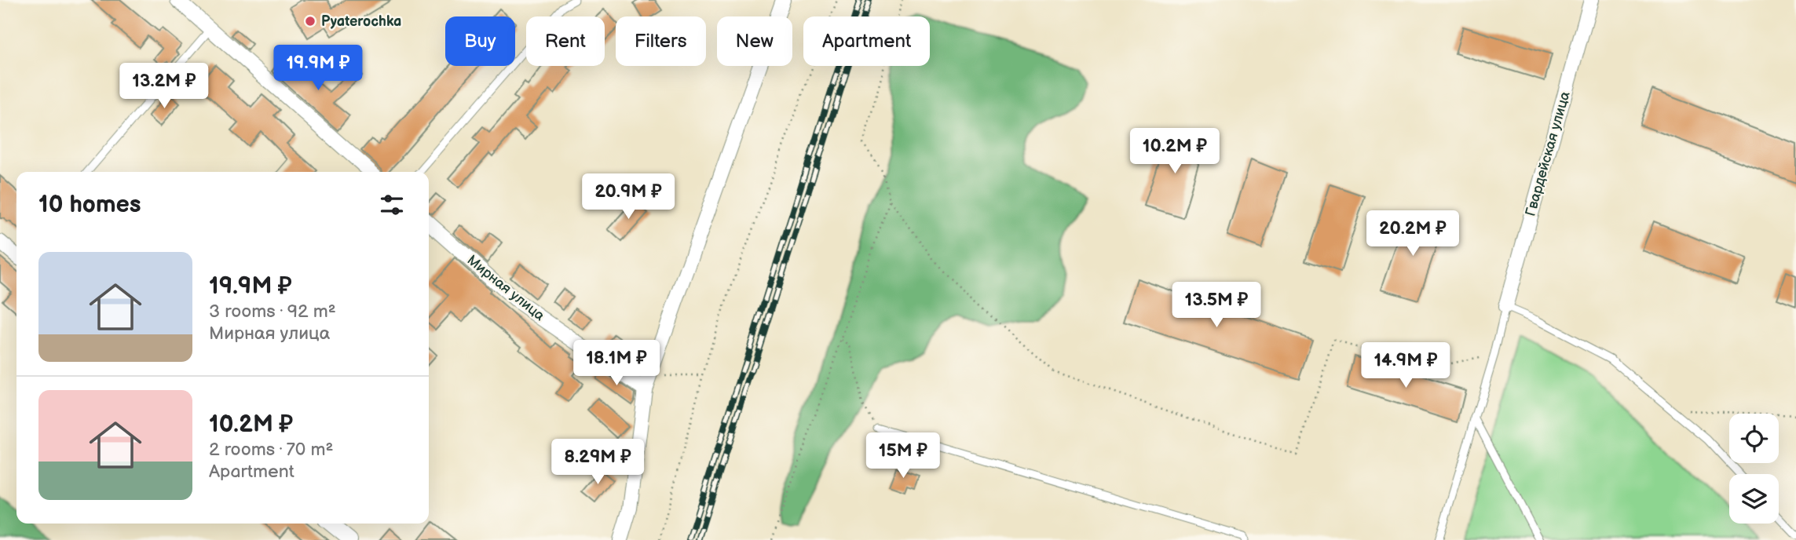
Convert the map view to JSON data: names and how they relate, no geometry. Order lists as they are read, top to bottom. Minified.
{"streets":{"street":["Гвардейская улица","Мирная улица"]},"places":["Pyaterochka"],"page":{"chip":["Buy","Rent","Filters","New","Apartment"],"price":["19.9M ₽","13.2M ₽","10.2M ₽","20.9M ₽","20.2M ₽","13.5M ₽","18.1M ₽","14.9M ₽","15M ₽","8.29M ₽"],"heading":"10 homes","list":[{"name":"19.9M ₽","note":"3 rooms · 92 m² · Мирная улица"},{"name":"10.2M ₽","note":"2 rooms · 70 m² · Apartment"}]}}
